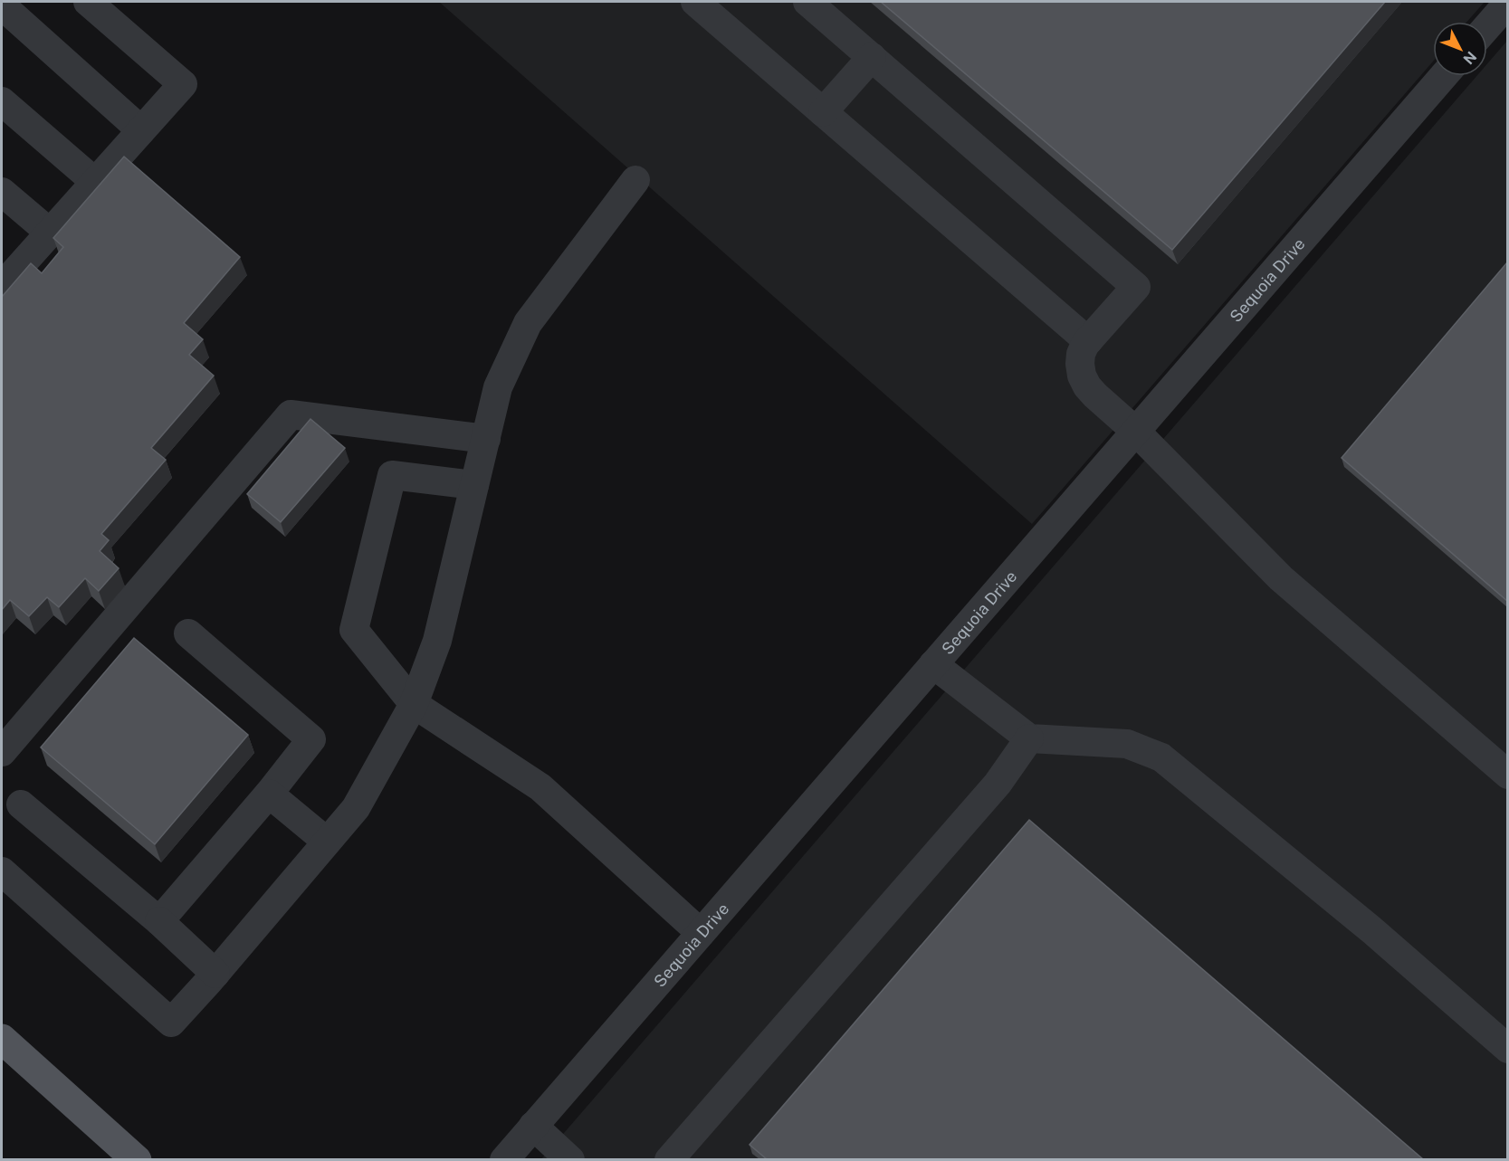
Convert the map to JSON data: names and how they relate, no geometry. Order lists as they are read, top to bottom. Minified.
{"streets":{"street":["Sequoia Drive"]},"north":"bottom right"}
